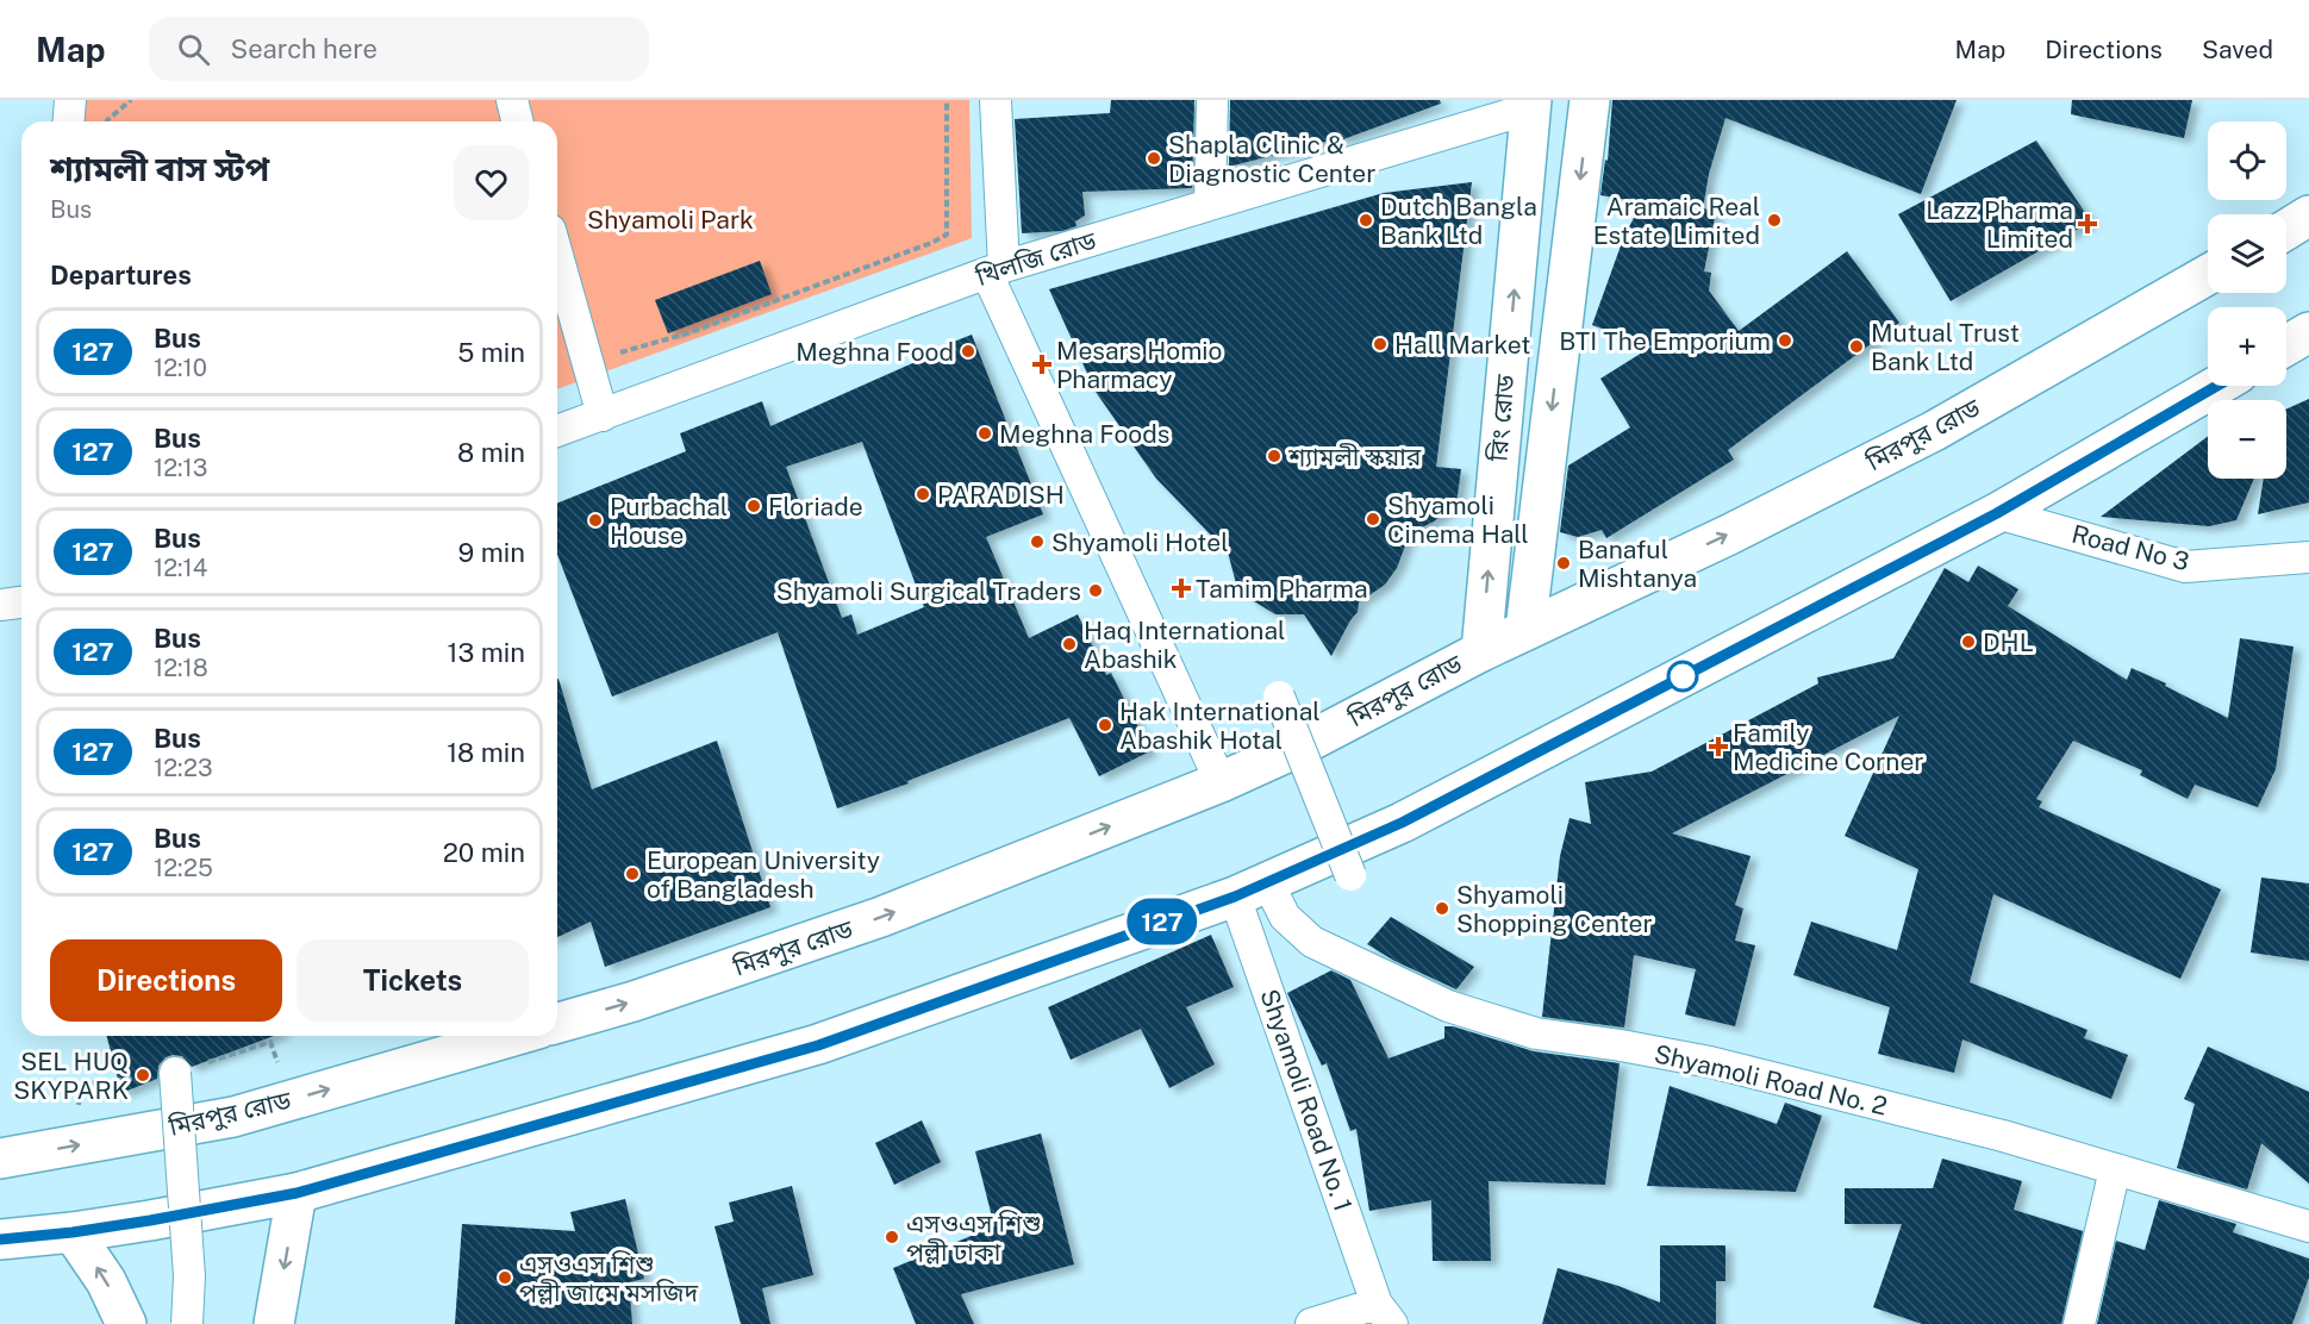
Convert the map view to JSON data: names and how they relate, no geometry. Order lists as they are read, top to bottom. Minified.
{"streets":{"main road":["রিং রোড","মিরপুর রোড"],"street":["খিলজি রোড","Road No 3","Shyamoli Road No. 2","Shyamoli Road No. 1"]},"crossings":[["খিলজি রোড","রিং রোড"],["রিং রোড","মিরপুর রোড"],["Shyamoli Road No. 2","Shyamoli Road No. 1"]],"parks":["Shyamoli Park"],"places":{"other":["Shapla Clinic & Diagnostic Center","Dutch Bangla Bank Ltd","Aramaic Real Estate Limited","BTI The Emporium","Hall Market","Mutual Trust Bank Ltd","Meghna Food","Meghna Foods","শ্যামলী স্কয়ার","PARADISH","Floriade","Shyamoli Cinema Hall","Purbachal House","Shyamoli Hotel","Banaful Mishtanya","Shyamoli Surgical Traders","DHL","Haq International Abashik","Hak International Abashik Hotal","European University of Bangladesh","Shyamoli Shopping Center","SEL HUQ SKYPARK","এসওএস শিশু পল্লী ঢাকা","এসওএস শিশু পল্লী জামে মসজিদ"],"health":["Lazz Pharma Limited","Mesars Homio Pharmacy","Tamim Pharma","Family Medicine Corner"]},"lines":["bus line 127"],"page":{"header":"Map","search":"Search here","nav":["Map","Directions","Saved"],"on_map":"127","map_buttons":["+","−"],"heading":[["শ্যামলী বাস স্টপ","Bus"],"Departures"],"list":[{"mark":"127","name":"Bus","note":"12:10","value":"5 min"},{"mark":"127","name":"Bus","note":"12:13","value":"8 min"},{"mark":"127","name":"Bus","note":"12:14","value":"9 min"},{"mark":"127","name":"Bus","note":"12:18","value":"13 min"},{"mark":"127","name":"Bus","note":"12:23","value":"18 min"},{"mark":"127","name":"Bus","note":"12:25","value":"20 min"}],"buttons":["Directions","Tickets"]}}
